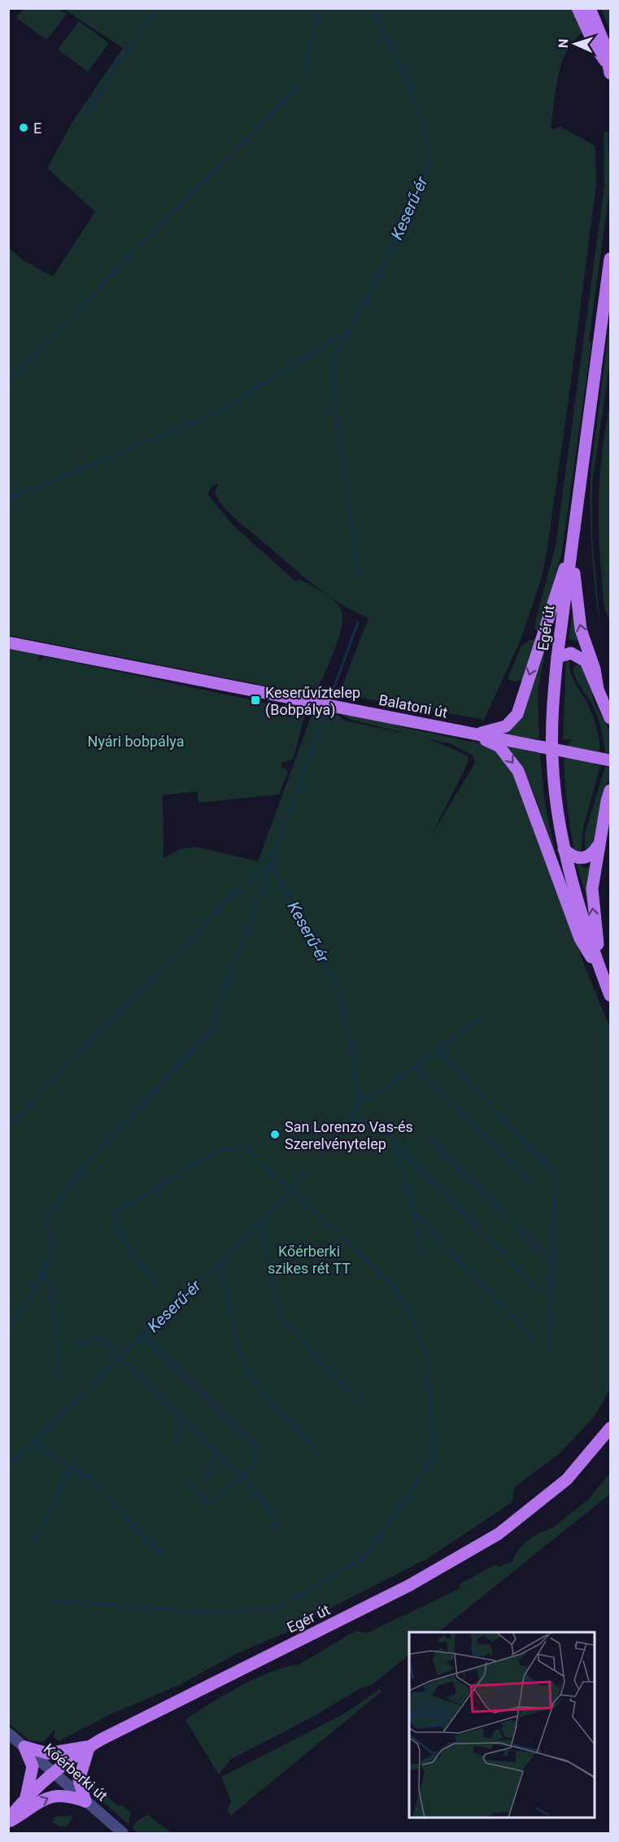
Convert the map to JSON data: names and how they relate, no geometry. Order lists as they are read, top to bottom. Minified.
{"streets":{"main road":["Egér út","Balatoni út"],"street":["Kőérberki út"]},"crossings":[["Egér út","Kőérberki út"]],"water":["Keserű-ér"],"parks":["Nyári bobpálya","Kőérberki szikes rét TT"],"places":{"other":["E","San Lorenzo Vas-és Szerelvénytelep"],"transit":["Keserűvíztelep (Bobpálya)"]},"north":"left"}
